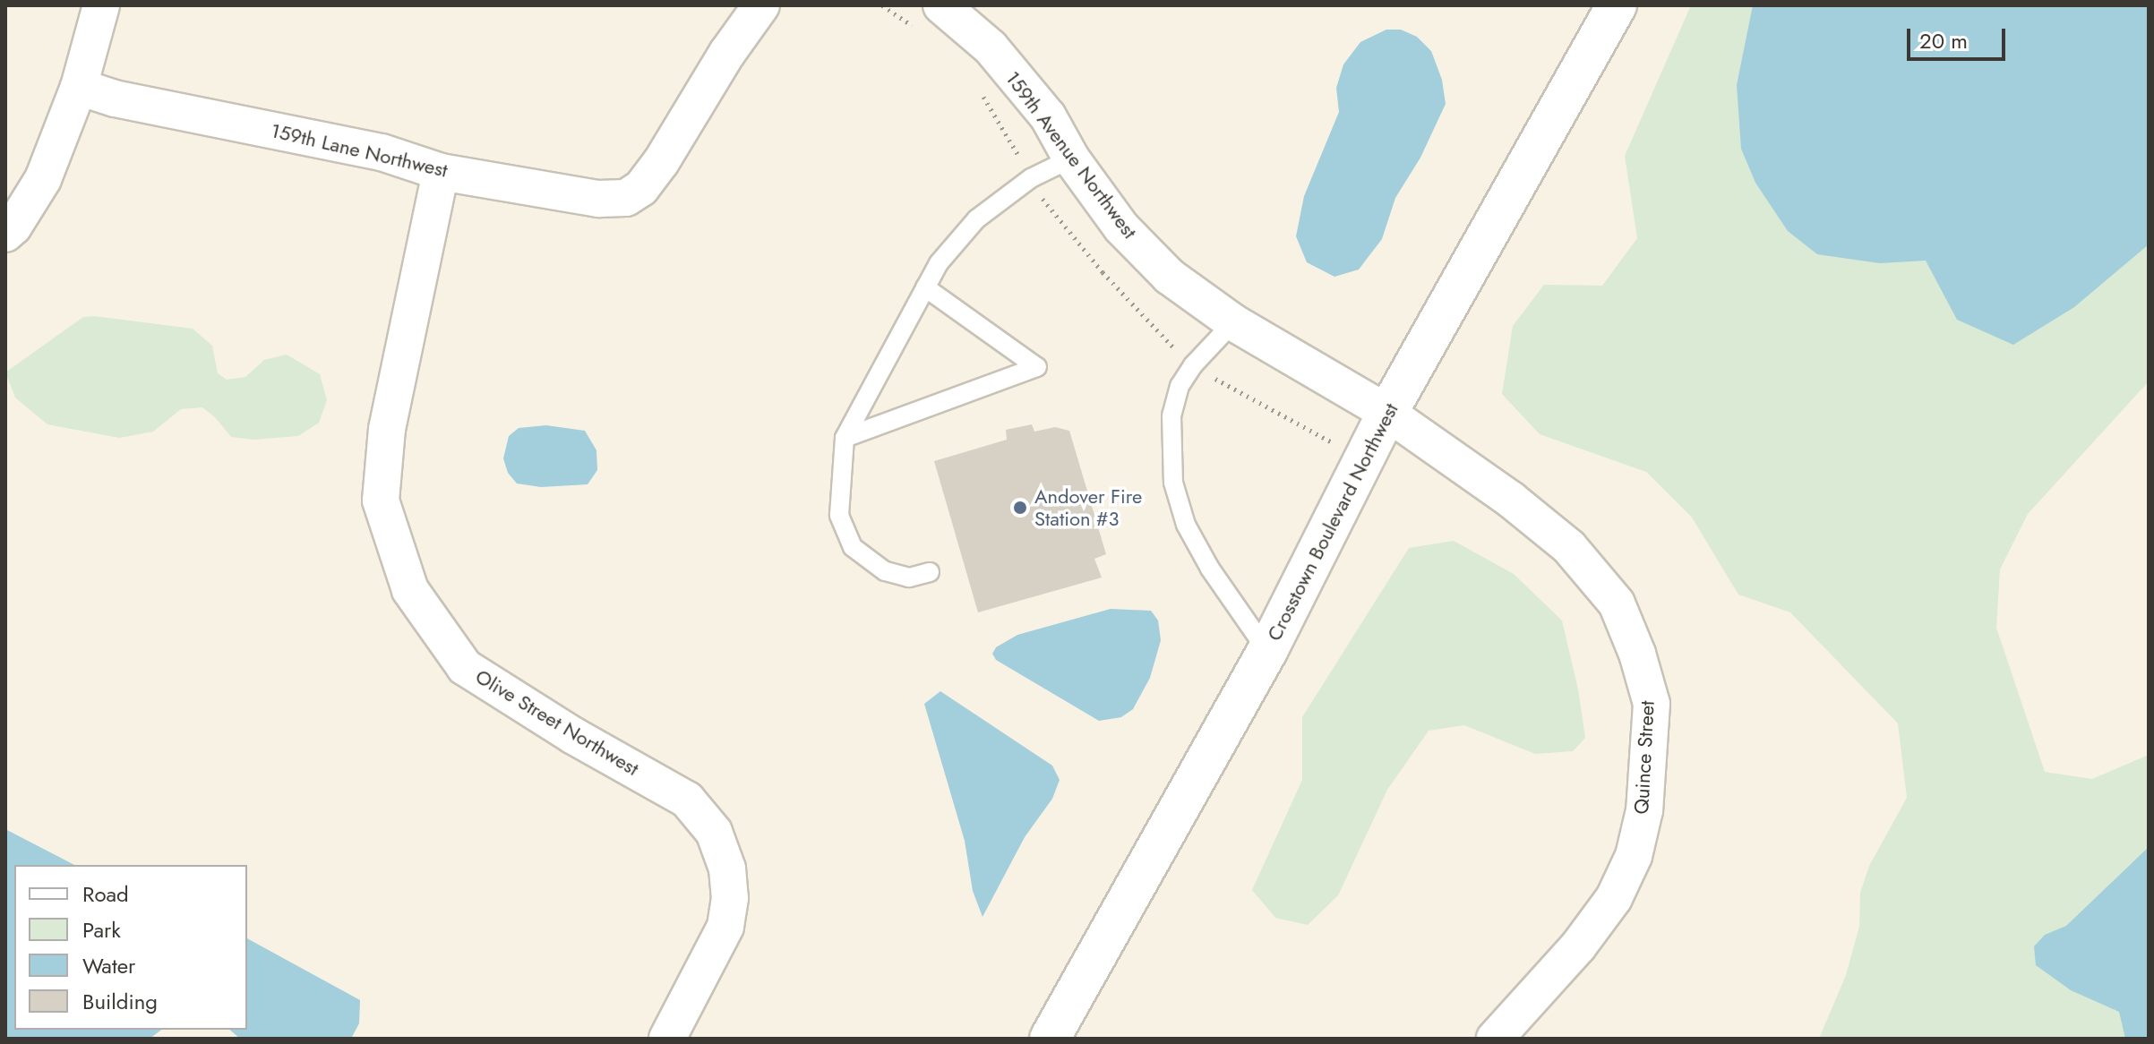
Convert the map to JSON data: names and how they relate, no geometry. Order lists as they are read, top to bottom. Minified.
{"streets":{"street":["159th Lane Northwest","159th Avenue Northwest","Crosstown Boulevard Northwest","Olive Street Northwest","Quince Street"]},"crossings":[["159th Lane Northwest","Olive Street Northwest"],["159th Avenue Northwest","Crosstown Boulevard Northwest"],["159th Avenue Northwest","Quince Street"],["Crosstown Boulevard Northwest","Quince Street"]],"places":["Andover Fire Station #3"],"legend":["Road","Park","Water","Building"],"scale_bar":"20 m"}
